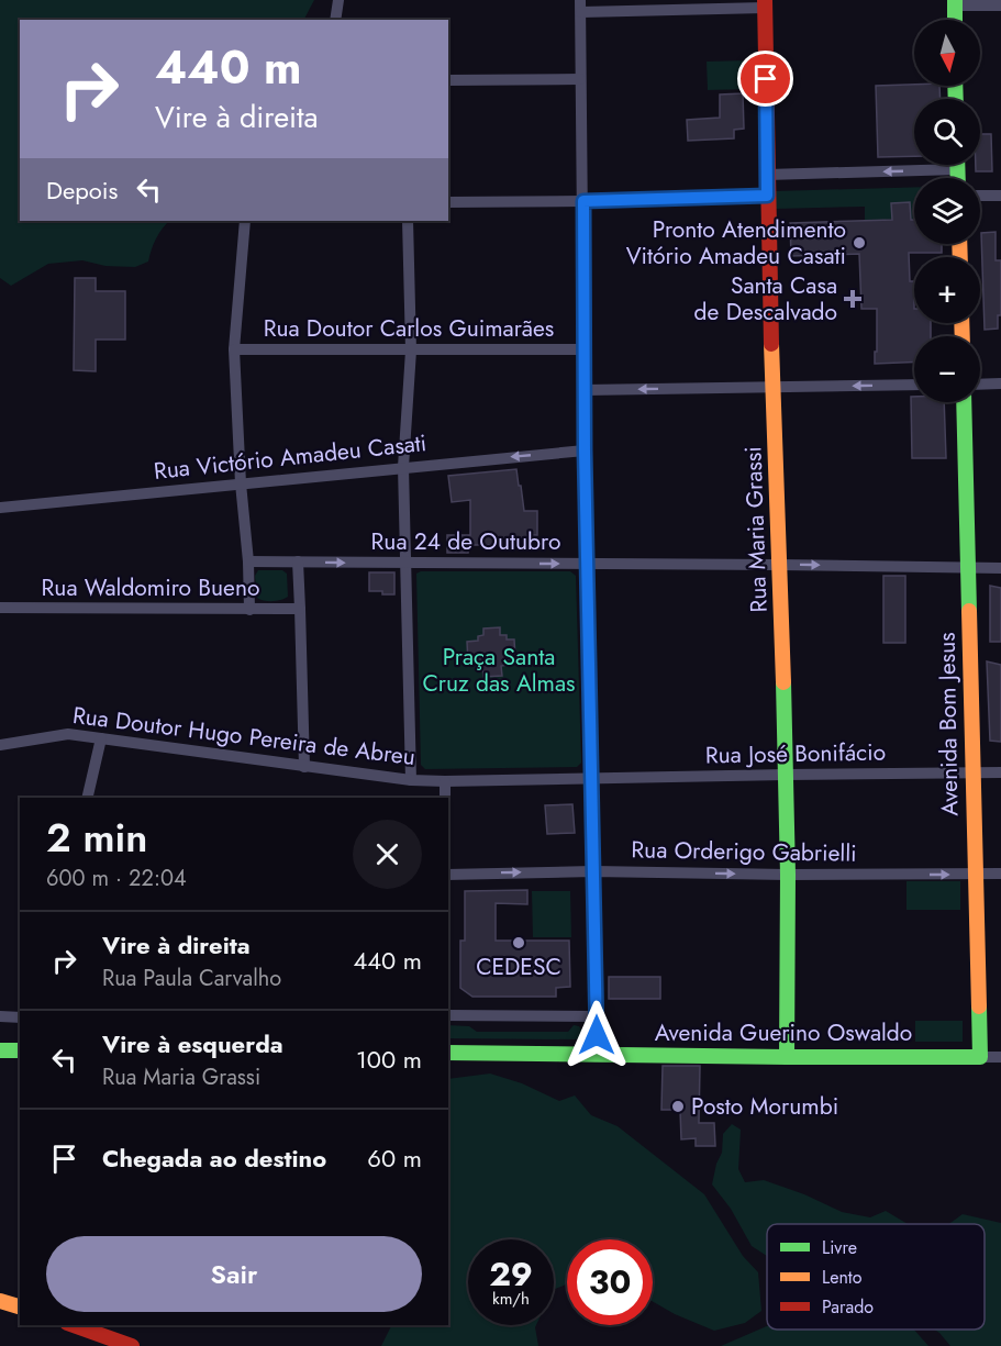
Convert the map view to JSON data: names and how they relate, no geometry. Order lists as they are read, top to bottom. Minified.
{"streets":{"street":["Rua Doutor Carlos Guimarães","Rua Victório Amadeu Casati","Rua Maria Grassi","Rua 24 de Outubro","Rua Waldomiro Bueno","Avenida Bom Jesus","Rua Doutor Hugo Pereira de Abreu","Rua José Bonifácio","Rua Orderigo Gabrielli","Avenida Guerino Oswaldo"]},"crossings":[["Rua Maria Grassi","Rua 24 de Outubro"],["Rua Maria Grassi","Rua José Bonifácio"],["Rua Maria Grassi","Rua Orderigo Gabrielli"],["Rua Maria Grassi","Avenida Guerino Oswaldo"],["Rua 24 de Outubro","Avenida Bom Jesus"],["Avenida Bom Jesus","Rua José Bonifácio"],["Avenida Bom Jesus","Rua Orderigo Gabrielli"],["Avenida Bom Jesus","Avenida Guerino Oswaldo"],["Rua Doutor Hugo Pereira de Abreu","Rua José Bonifácio"]],"one_way":["Rua 24 de Outubro","Rua Orderigo Gabrielli"],"parks":["Praça Santa Cruz das Almas"],"places":{"other":["Pronto Atendimento Vitório Amadeu Casati","CEDESC","Posto Morumbi"],"health":["Santa Casa de Descalvado"]},"legend":["Livre","Lento","Parado"],"north":"bottom","page":{"map_buttons":["+","−"],"turn":["440 m","Vire à direita"],"then":"Depois","heading":["2 min","600 m · 22:04"],"list":[{"name":"Vire à direita","note":"Rua Paula Carvalho","value":"440 m"},{"name":"Vire à esquerda","note":"Rua Maria Grassi","value":"100 m"},{"name":"Chegada ao destino","value":"60 m"}],"buttons":"Sair","speed":"29 km/h","limit":"30"}}
